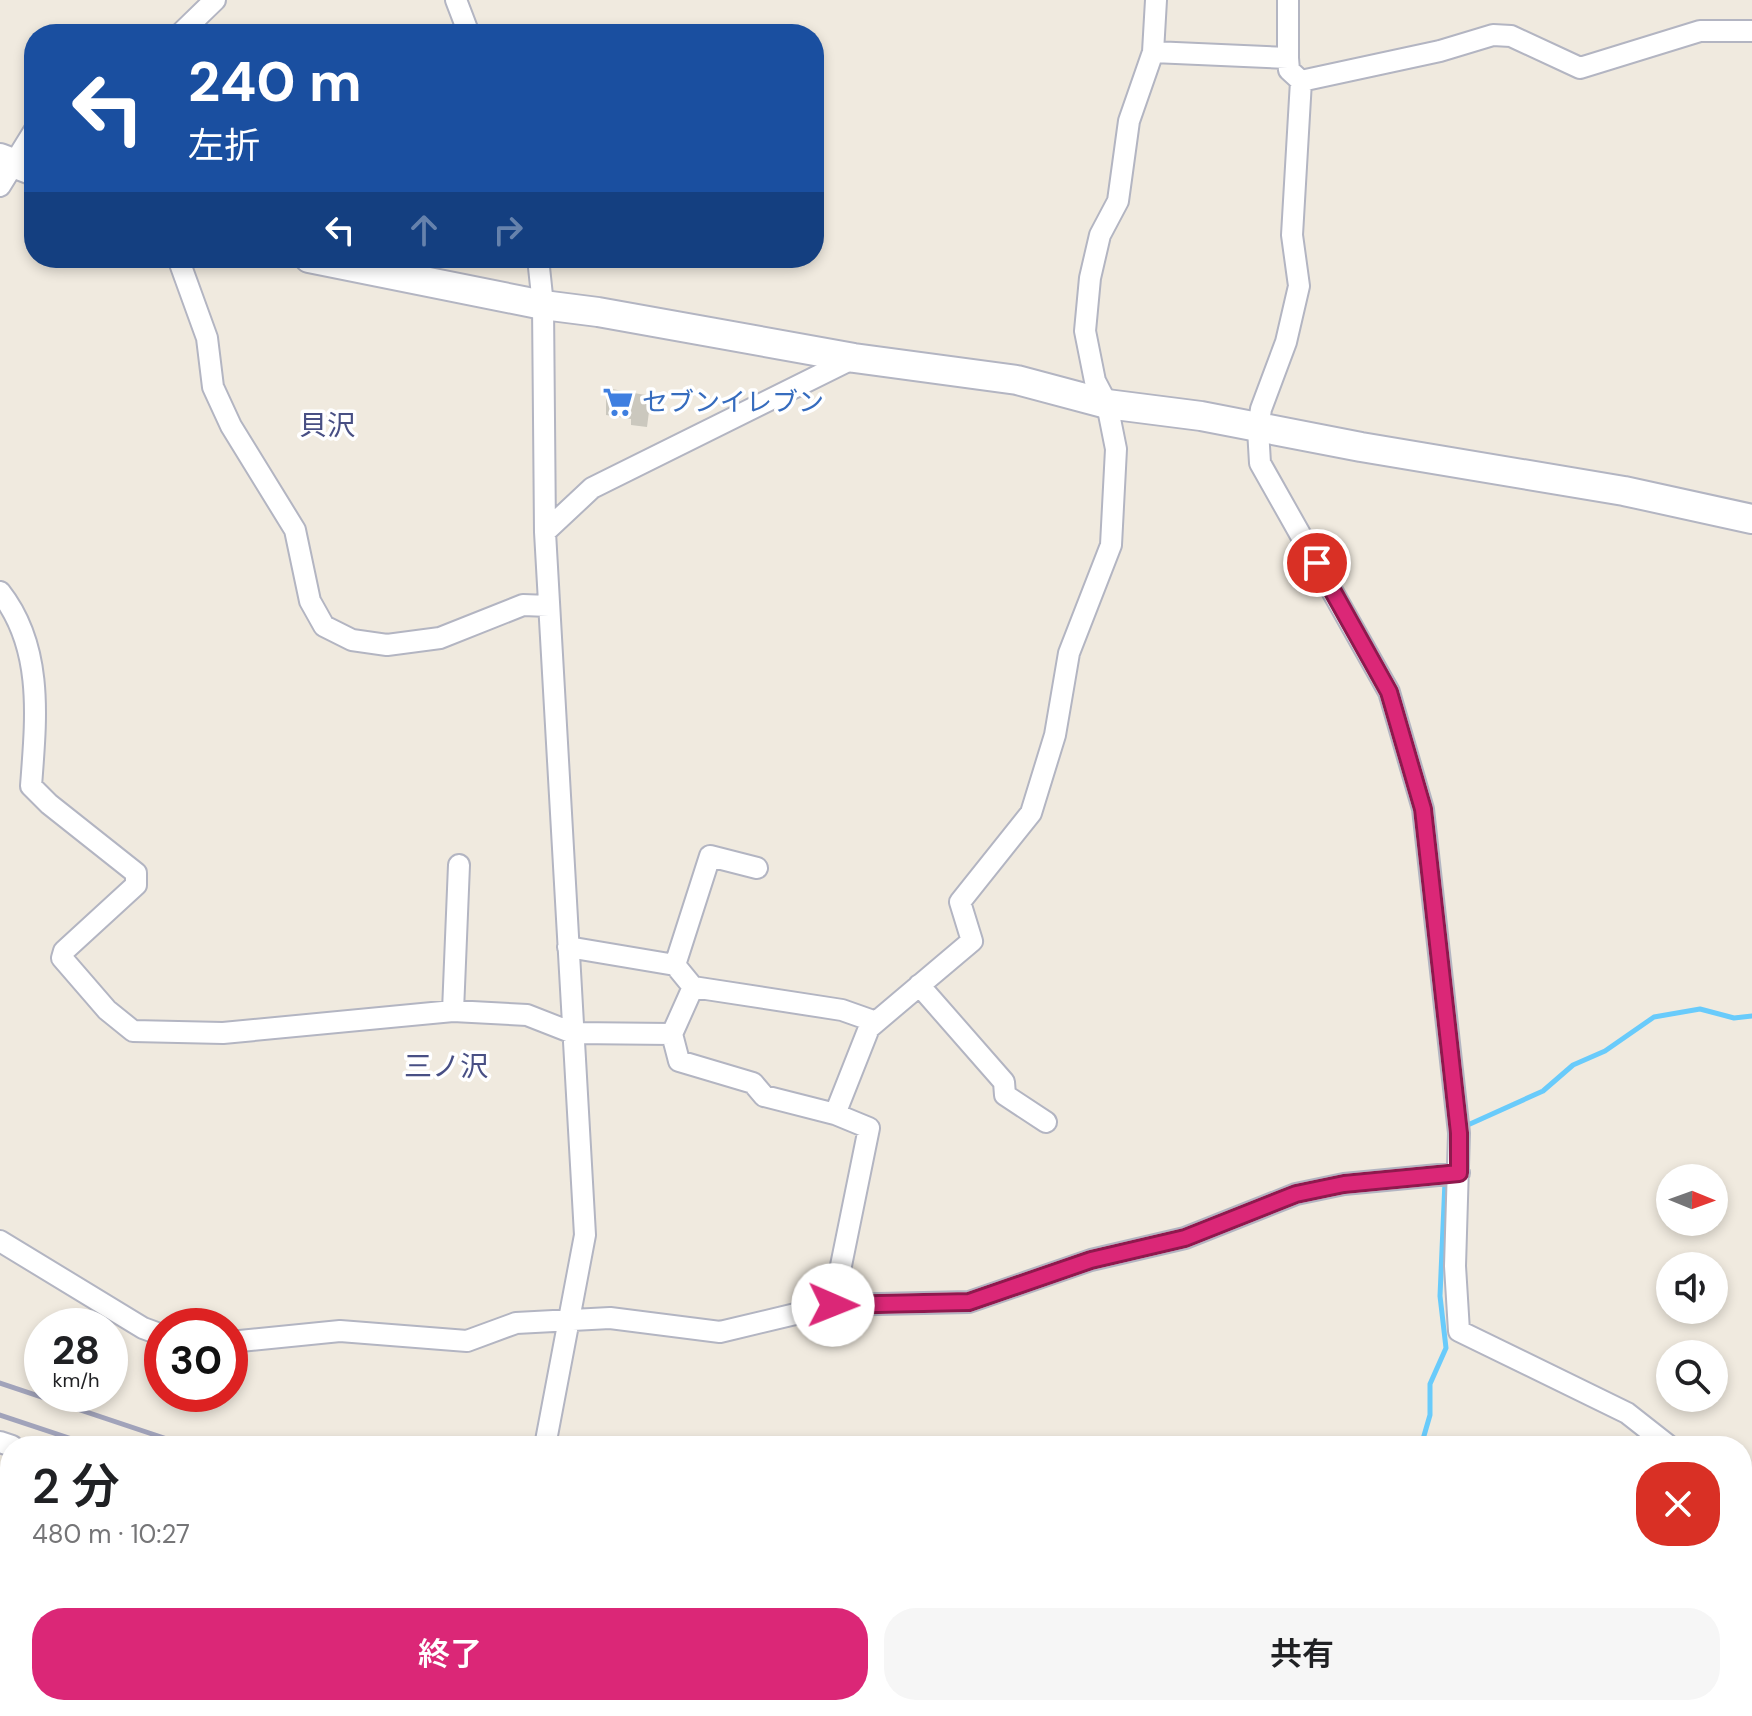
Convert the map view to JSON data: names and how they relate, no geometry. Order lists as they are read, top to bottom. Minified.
{"districts":["貝沢","三ノ沢"],"places":{"supermarket":["セブンイレブン"]},"north":"right","page":{"turn":["240 m","左折"],"speed":"28 km/h","limit":"30","heading":["2 分","480 m · 10:27"],"buttons":["終了","共有"]}}
